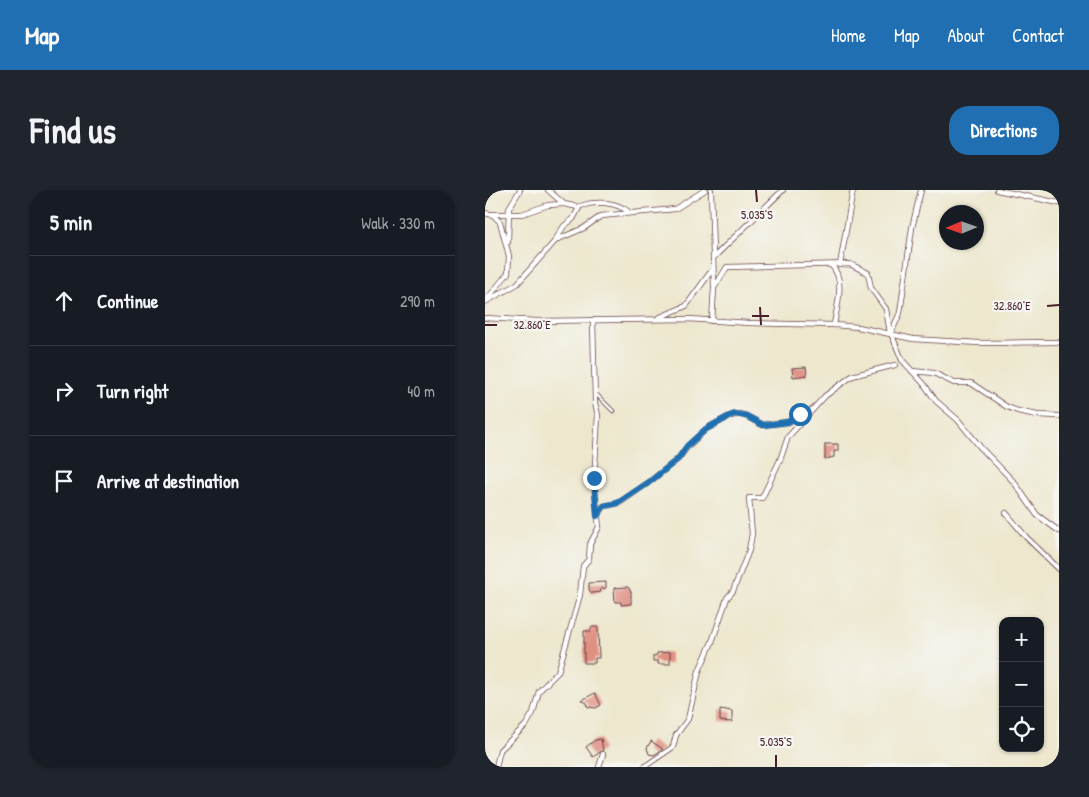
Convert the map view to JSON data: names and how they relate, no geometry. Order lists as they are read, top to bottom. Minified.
{"north":"left","page":{"header":"Map","nav":["Home","Map","About","Contact"],"buttons":"Directions","title":"Find us","heading":["5 min","Walk · 330 m"],"list":[["Continue","290 m"],["Turn right","40 m"],"Arrive at destination"],"map_buttons":["+","−"]},"coordinates":["5.035°S","32.860°E"]}
